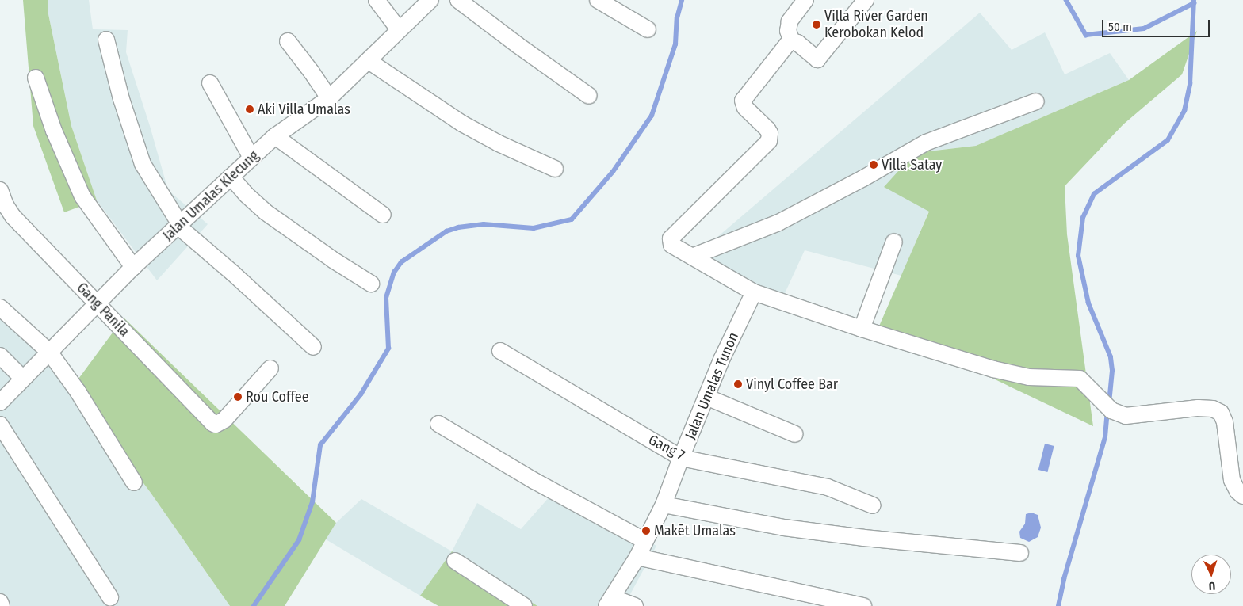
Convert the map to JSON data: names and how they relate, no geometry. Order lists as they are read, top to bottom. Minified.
{"streets":{"street":["Jalan Umalas Klecung","Gang Panila","Jalan Umalas Tunon","Gang 7"]},"crossings":[["Jalan Umalas Klecung","Gang Panila"],["Jalan Umalas Tunon","Gang 7"]],"places":["Villa River Garden Kerobokan Kelod","Aki Villa Umalas","Villa Satay","Vinyl Coffee Bar","Rou Coffee","Makēt Umalas"],"scale_bar":"50 m","north":"bottom"}
